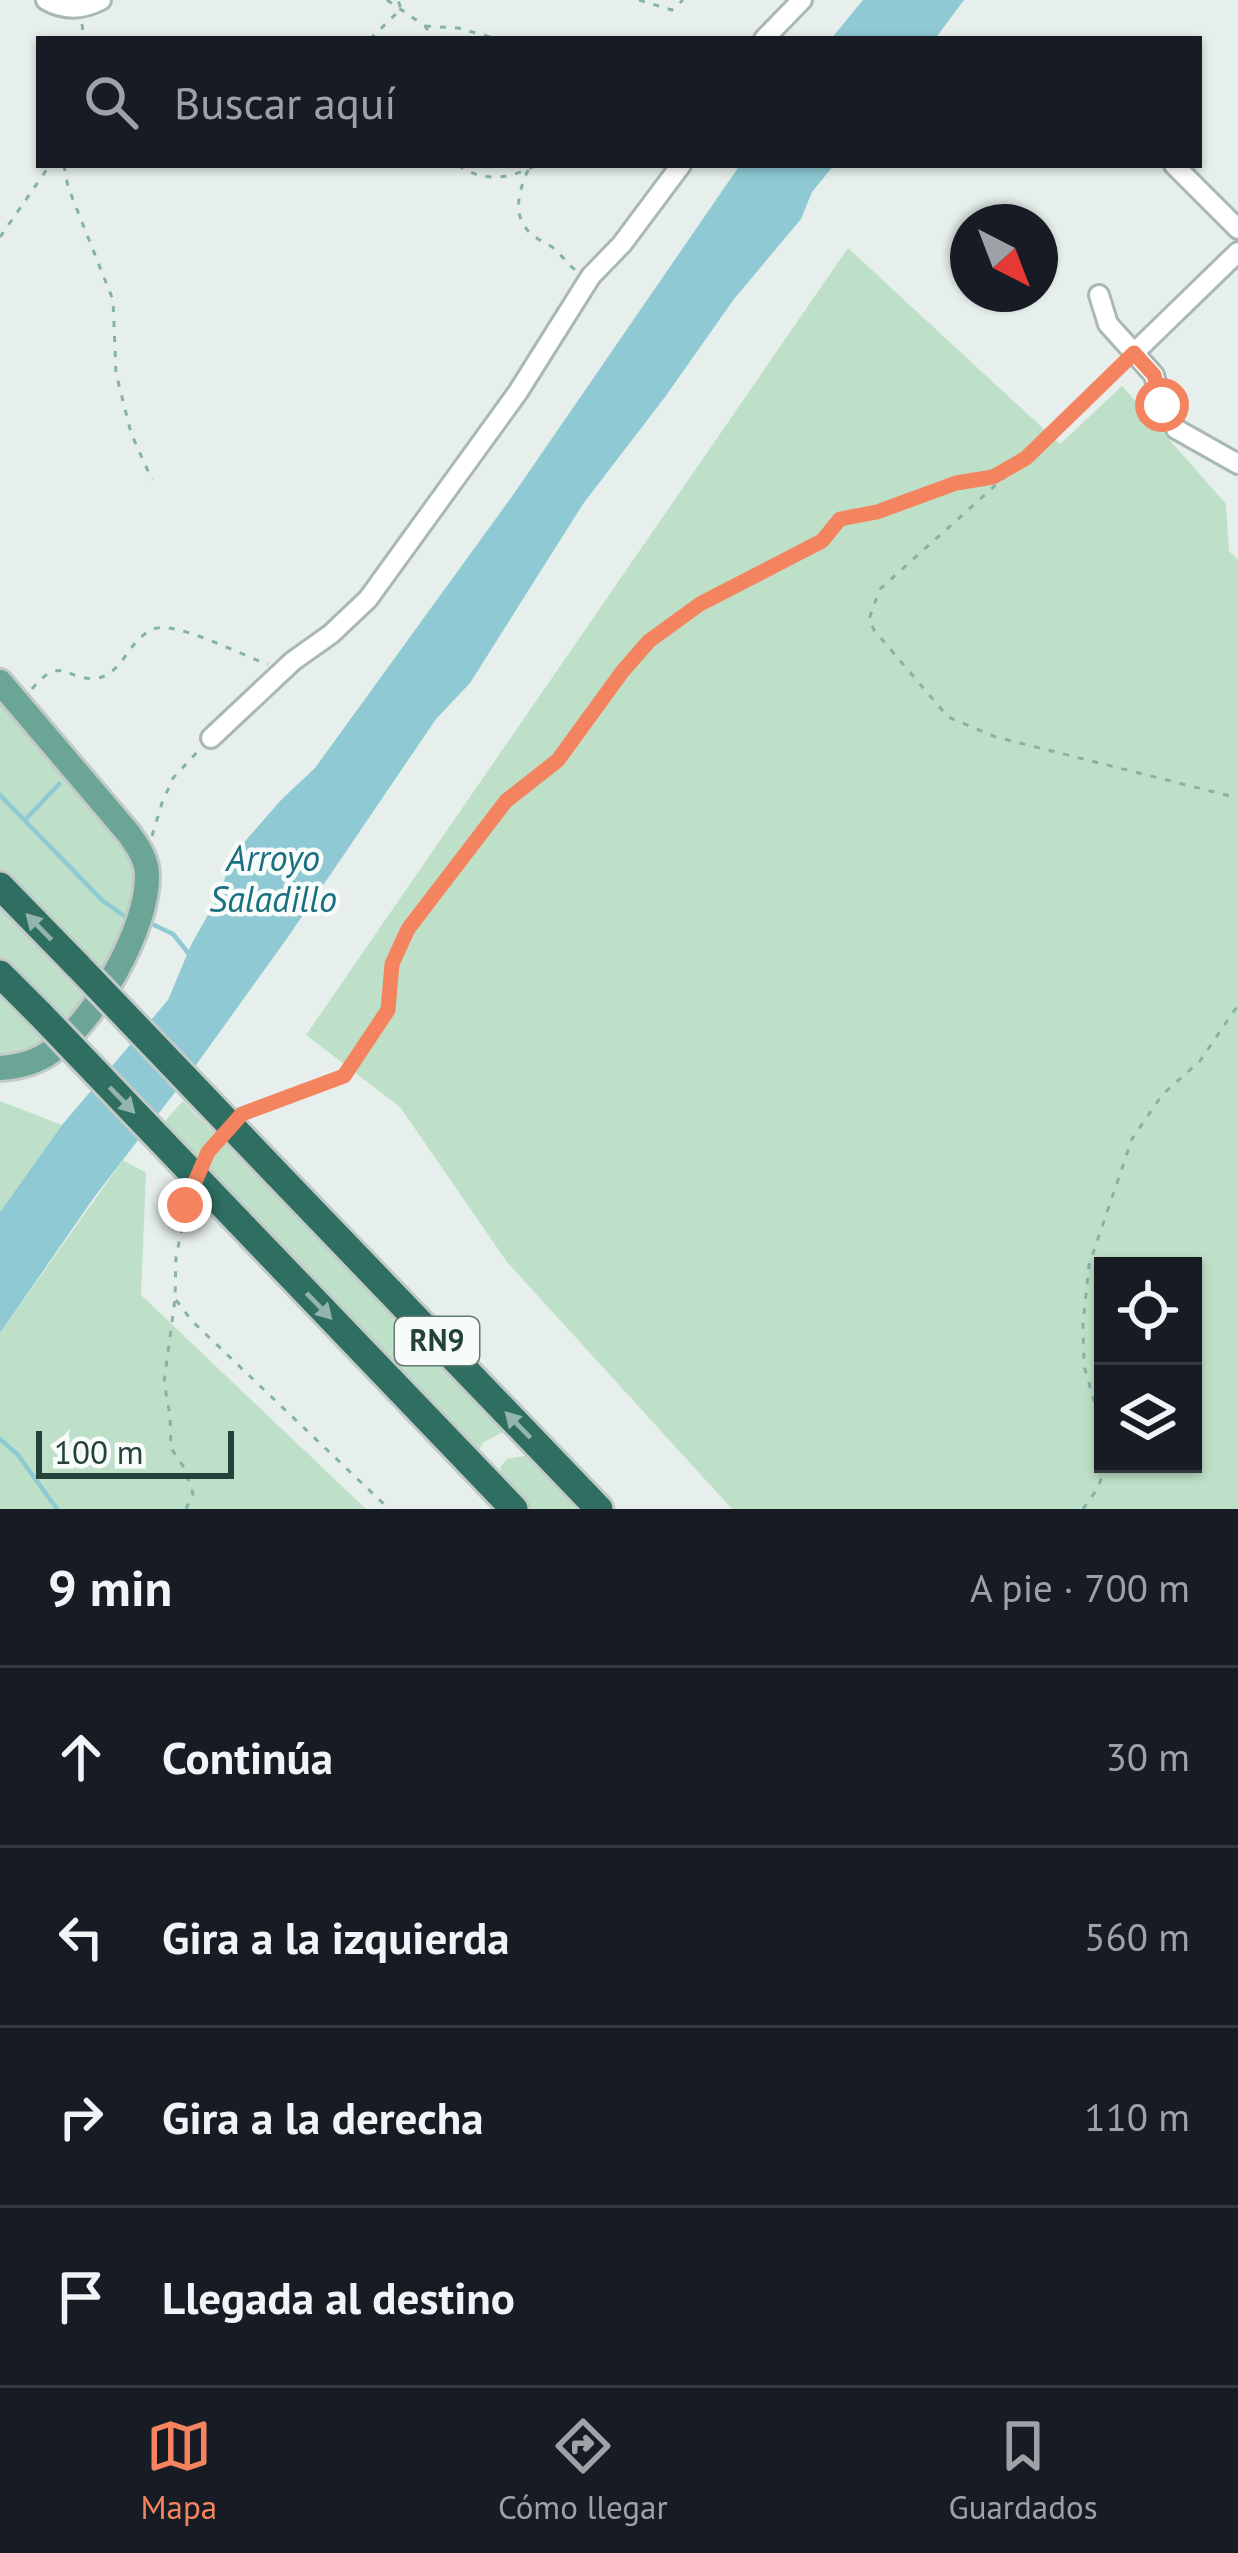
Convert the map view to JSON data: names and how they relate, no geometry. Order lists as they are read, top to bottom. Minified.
{"streets":{"highway":["RN9"]},"water":["Arroyo Saladillo"],"scale_bar":"100 m","north":"bottom right","page":{"search":"Buscar aquí","scale":"100 m","heading":["9 min","A pie · 700 m"],"list":[["Continúa","30 m"],["Gira a la izquierda","560 m"],["Gira a la derecha","110 m"],"Llegada al destino"],"nav":["Mapa","Cómo llegar","Guardados"]}}
